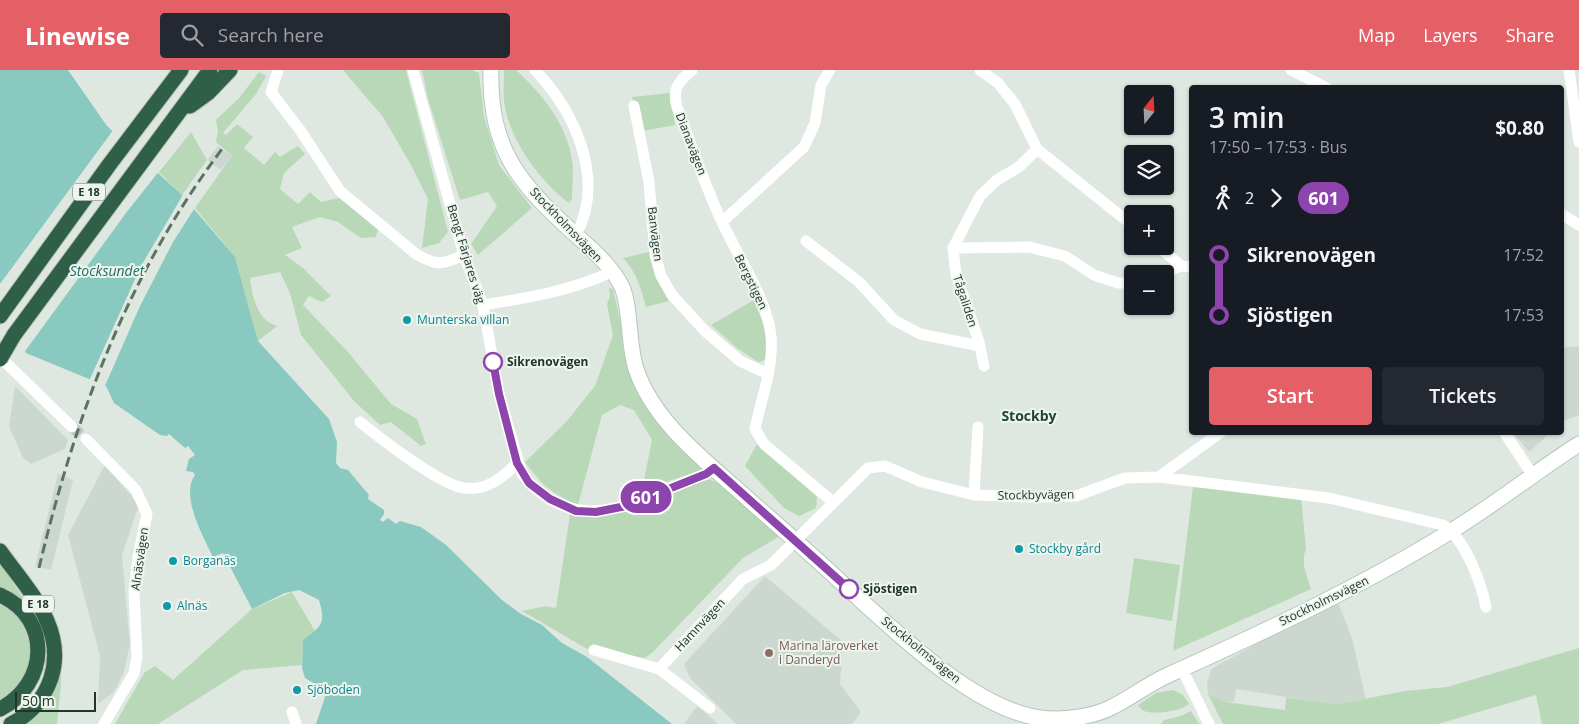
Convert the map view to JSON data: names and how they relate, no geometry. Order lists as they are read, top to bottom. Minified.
{"streets":{"highway":["E 18"],"street":["Dianavägen","Stockholmsvägen","Banvägen","Bengt Färjares väg","Bergstigen","Tågaliden","Stockbyvägen","Alnäsvägen","Hamnvägen"]},"crossings":[["Dianavägen","Bergstigen"],["Stockholmsvägen","Stockbyvägen"],["Stockholmsvägen","Hamnvägen"],["Banvägen","Bergstigen"],["Bergstigen","Stockbyvägen"],["Stockbyvägen","Hamnvägen"]],"districts":["Stockby"],"water":["Stocksundet"],"places":["Munterska villan","Sikrenovägen","Stockby gård","Borganäs","Sjöstigen","Alnäs","Marina läroverket i Danderyd","Sjöboden"],"lines":["bus line 601"],"scale_bar":"50 m","north":"top","page":{"header":"Linewise","search":"Search here","nav":["Map","Layers","Share"],"on_map":"601","map_buttons":["+","−"],"heading":["3 min","17:50 – 17:53 · Bus","$0.80"],"legs":["2","601"],"list":[{"name":"Sikrenovägen","value":"17:52"},{"name":"Sjöstigen","value":"17:53"}],"buttons":["Start","Tickets"],"scale":"50 m"}}
